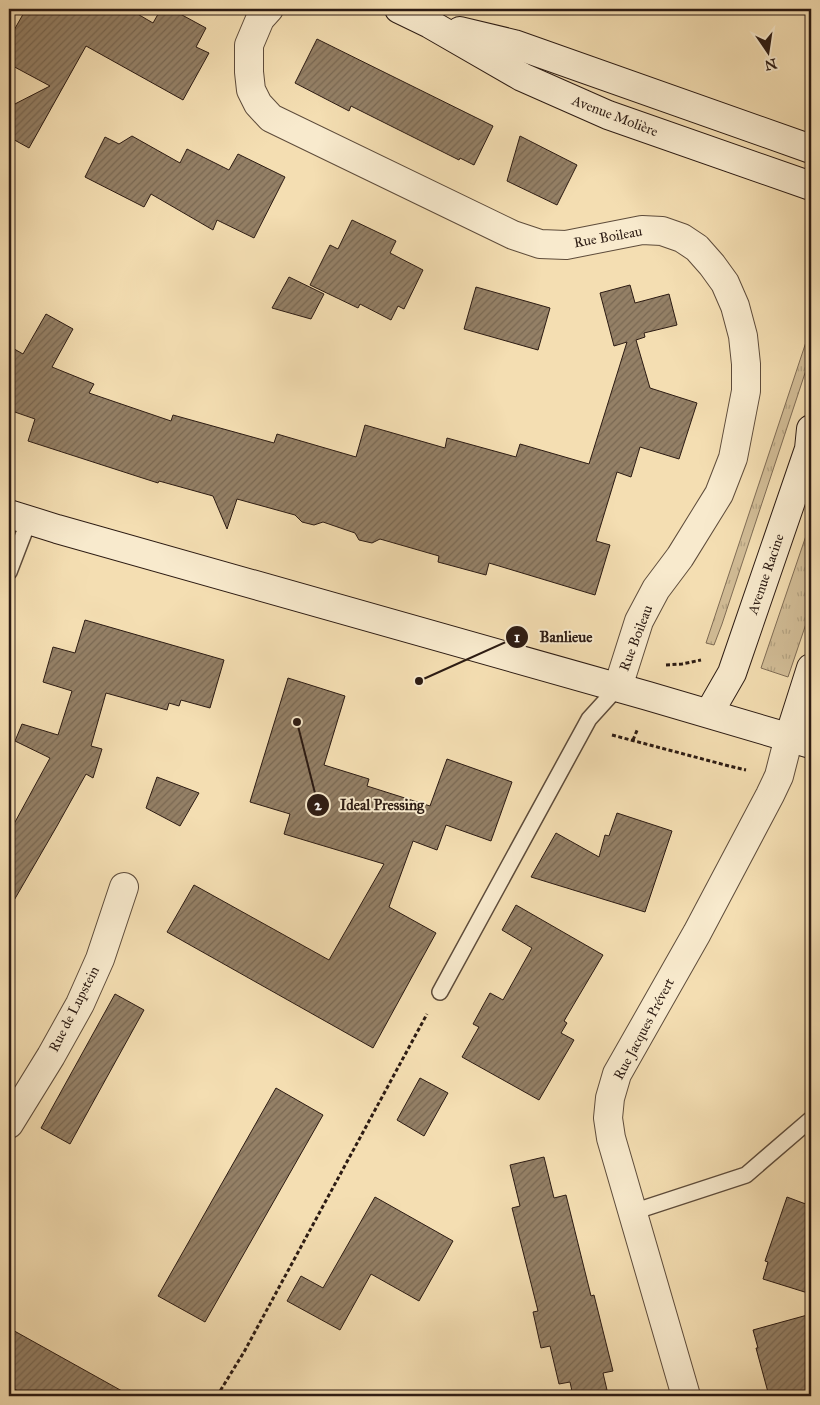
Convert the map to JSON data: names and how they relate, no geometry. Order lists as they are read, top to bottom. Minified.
{"streets":{"street":["Avenue Molière","Rue Boileau","Avenue Racine","Rue de Lupstein","Rue Jacques Prévert"]},"places":["Banlieue","Ideal Pressing"],"north":"bottom"}
